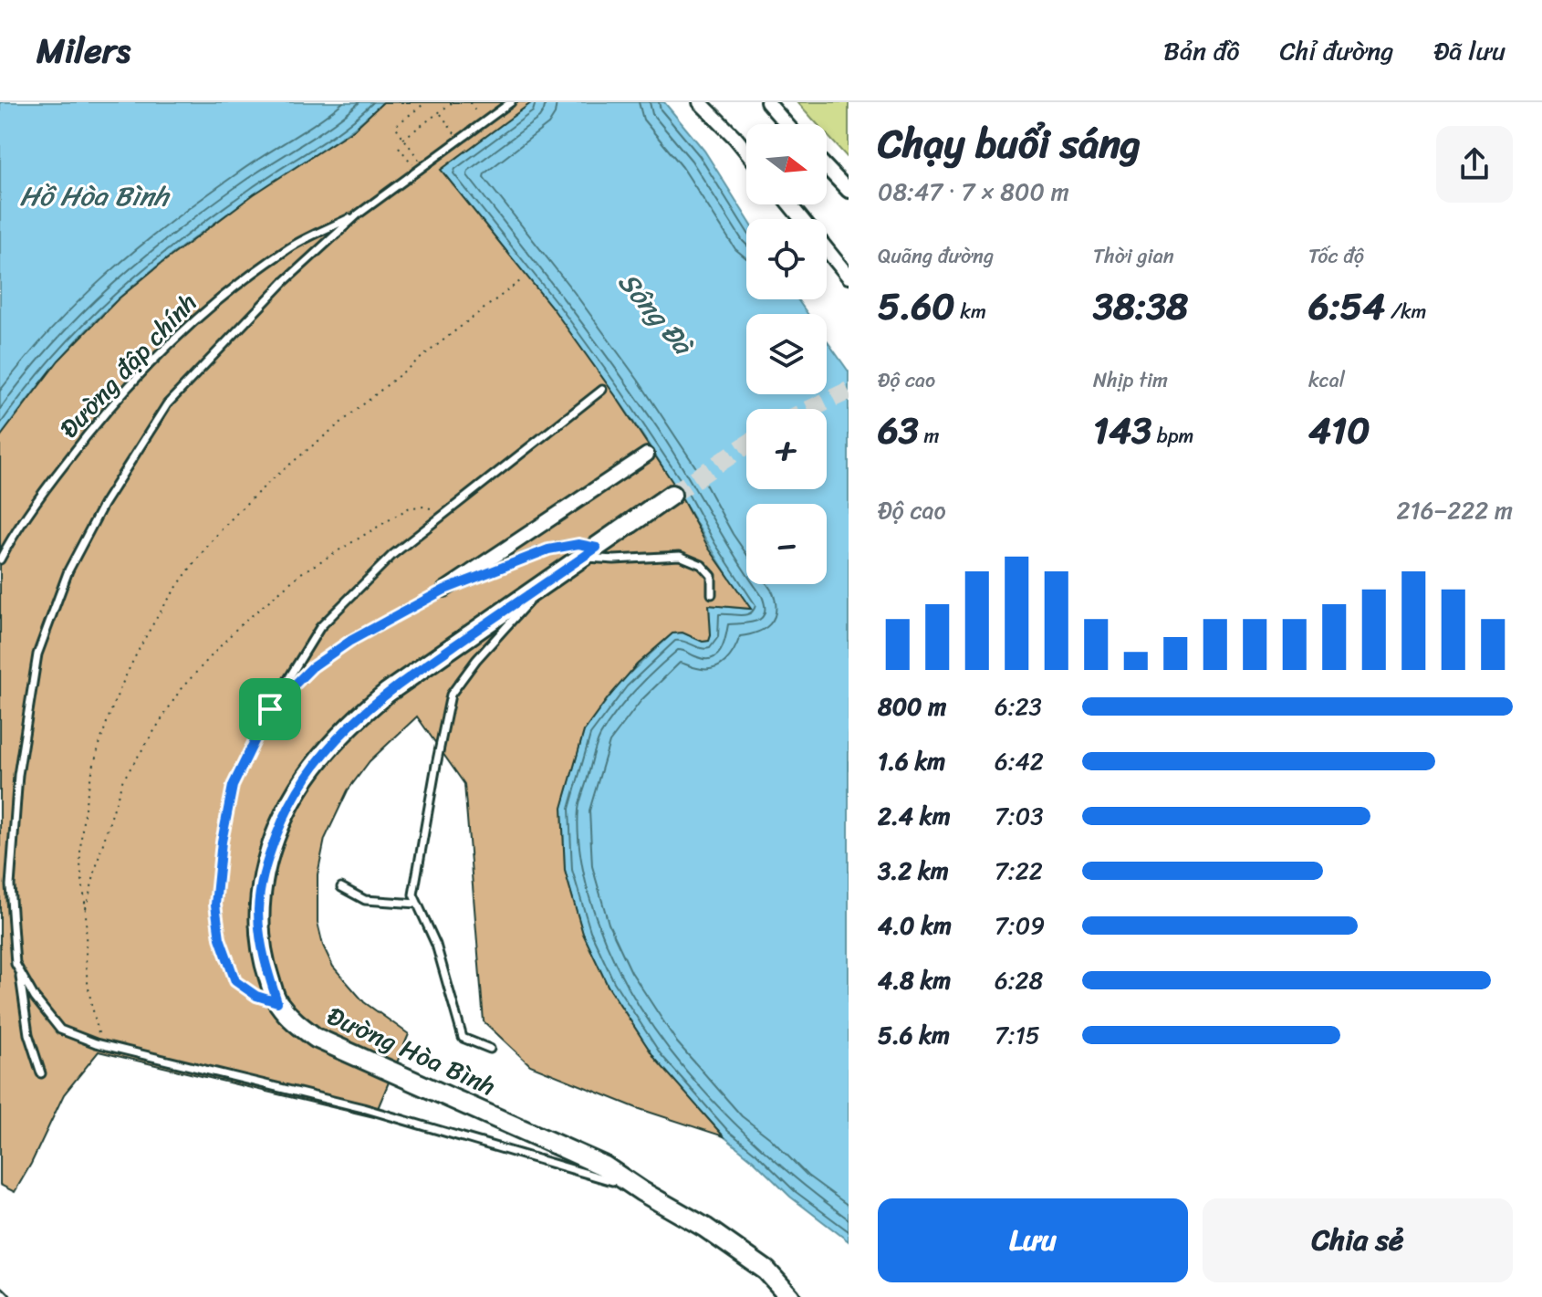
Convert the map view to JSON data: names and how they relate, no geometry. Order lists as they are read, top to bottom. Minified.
{"streets":{"main road":["Đường Hòa Bình"],"lane":["Đường đập chính"]},"water":["Hồ Hòa Bình","Sông Đà"],"north":"right","page":{"header":"Milers","nav":["Bản đồ","Chỉ đường","Đã lưu"],"heading":["Chạy buổi sáng","08:47 · 7 × 800 m"],"map_buttons":["+","−"],"stats":[["Quãng đường","5.60 km"],["Thời gian","38:38"],["Tốc độ","6:54 /km"],["Độ cao","63 m"],["Nhịp tim","143 bpm"],["kcal","410"]],"chart":["Độ cao","216–222 m"],"list":[{"name":"800 m","note":"6:23"},{"name":"1.6 km","note":"6:42"},{"name":"2.4 km","note":"7:03"},{"name":"3.2 km","note":"7:22"},{"name":"4.0 km","note":"7:09"},{"name":"4.8 km","note":"6:28"},{"name":"5.6 km","note":"7:15"}],"buttons":["Lưu","Chia sẻ"]}}
